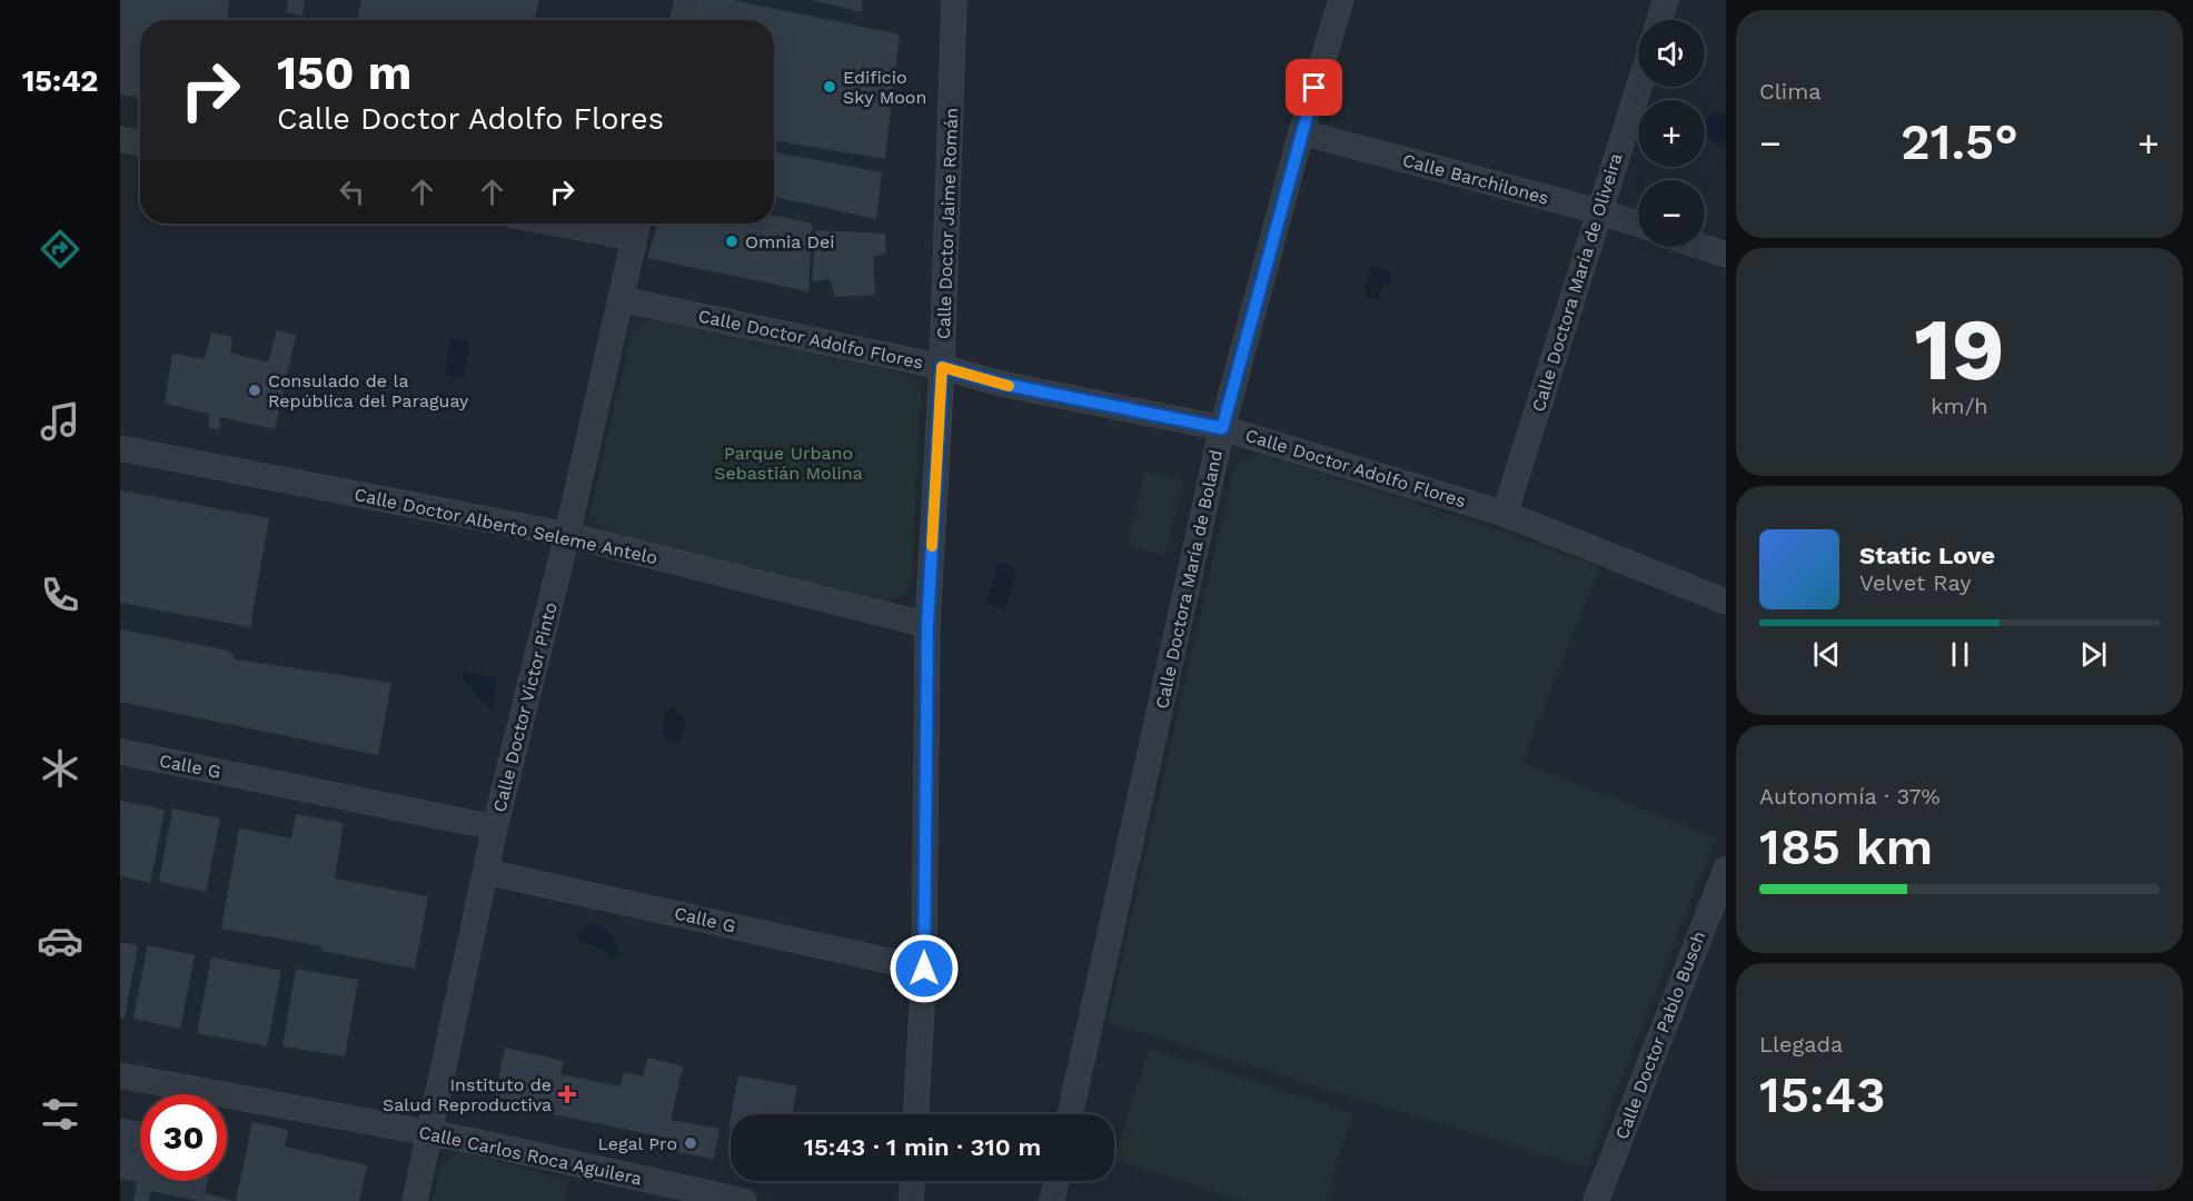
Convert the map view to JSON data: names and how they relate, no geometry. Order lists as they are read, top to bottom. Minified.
{"streets":{"street":["Calle Barchilones","Calle Doctor Jaime Román","Calle Doctora María de Oliveira","Calle Doctor Adolfo Flores","Calle Doctor Alberto Seleme Antelo","Calle Doctora María de Boland","Calle Doctor Víctor Pinto","Calle G","Calle Doctor Pablo Busch","Calle Carlos Roca Aguilera"]},"crossings":[["Calle Barchilones","Calle Doctora María de Oliveira"],["Calle Barchilones","Calle Doctora María de Boland"],["Calle Doctor Jaime Román","Calle Doctor Adolfo Flores"],["Calle Doctor Jaime Román","Calle Doctor Alberto Seleme Antelo"],["Calle Doctor Jaime Román","Calle G"],["Calle Doctora María de Oliveira","Calle Doctor Adolfo Flores"],["Calle Doctor Adolfo Flores","Calle Doctora María de Boland"],["Calle Doctor Adolfo Flores","Calle Doctor Víctor Pinto"],["Calle Doctor Alberto Seleme Antelo","Calle Doctor Víctor Pinto"],["Calle Doctor Víctor Pinto","Calle G"],["Calle Doctor Víctor Pinto","Calle Carlos Roca Aguilera"]],"parks":["Parque Urbano Sebastián Molina"],"places":{"other":["Edificio Sky Moon","Omnia Dei","Consulado de la República del Paraguay","Legal Pro"],"health":["Instituto de Salud Reproductiva"]},"page":{"tabs":"15:42","tile":["Clima",["19","km/h"],["Autonomía · 37%","185 km"],["Llegada","15:43"]],"map_buttons":["+","−"],"turn":["150 m","Calle Doctor Adolfo Flores"],"heat":["−","21.5°","+"],"song":["Static Love","Velvet Ray"],"limit":"30","trip":"15:43 · 1 min · 310 m"}}
